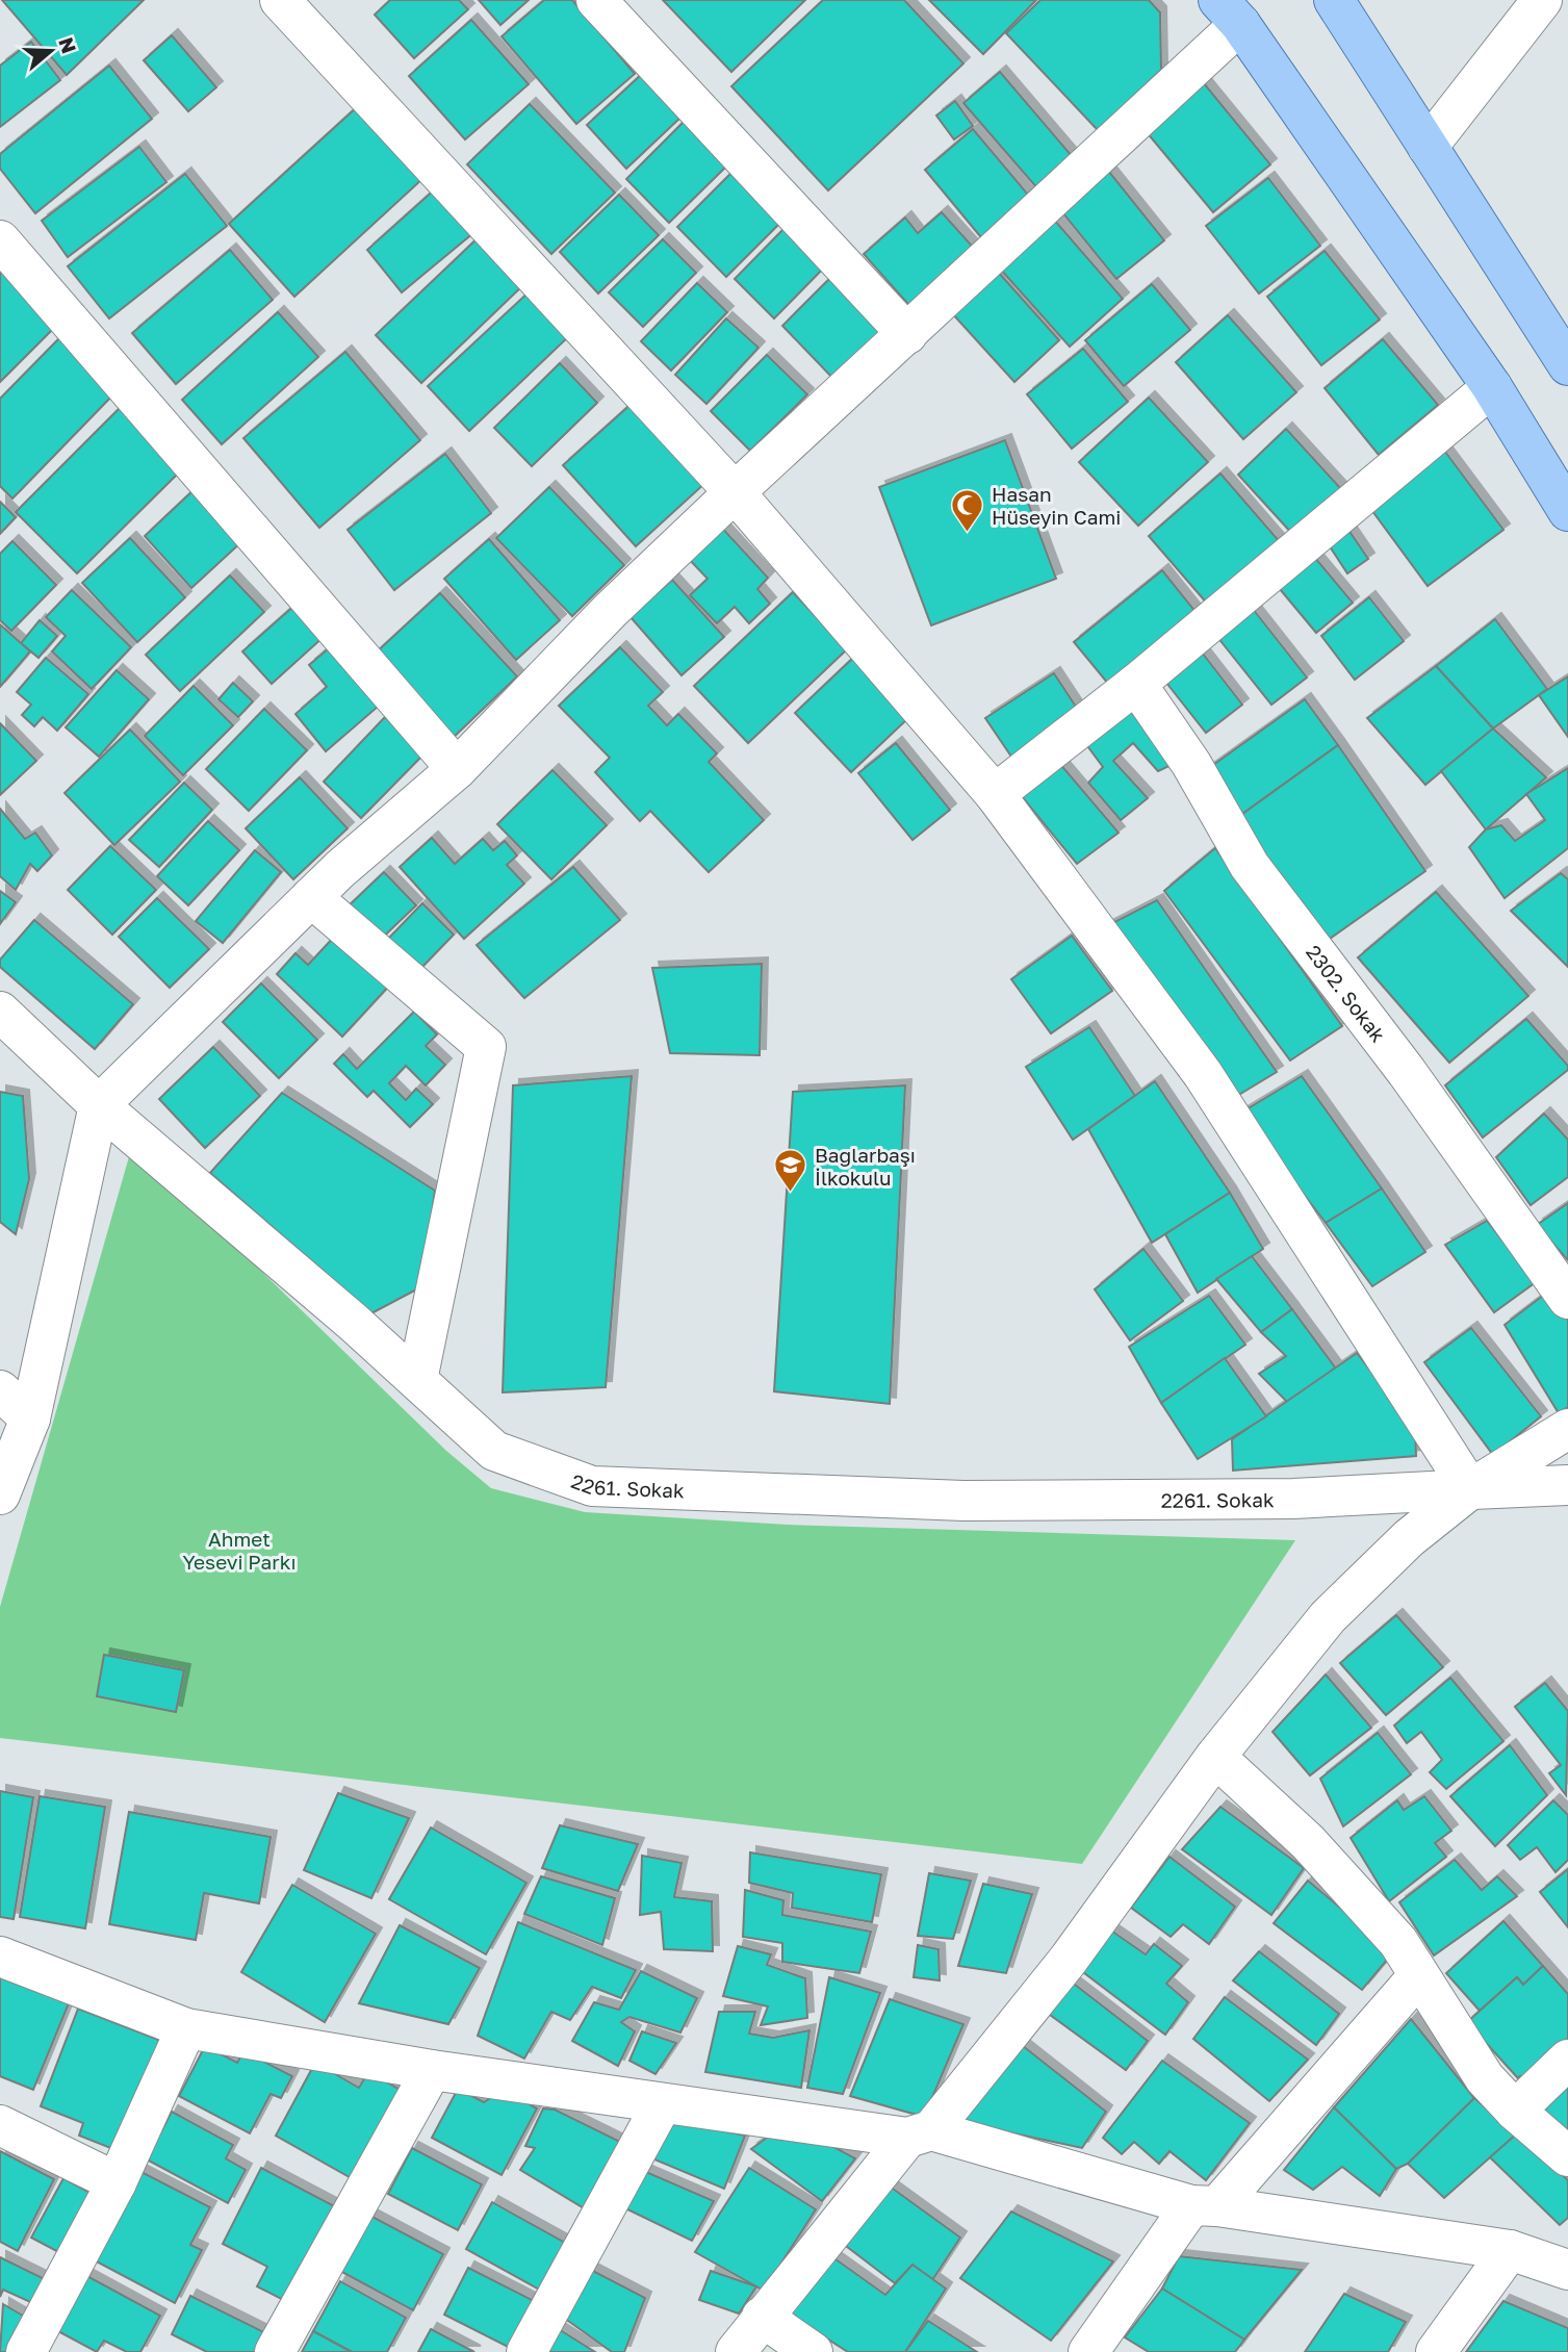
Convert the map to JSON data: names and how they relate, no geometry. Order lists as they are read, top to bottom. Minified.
{"streets":{"street":["2302. Sokak","2261. Sokak"]},"parks":["Ahmet Yesevi Parkı"],"places":{"mosque":["Hasan Hüseyin Cami"],"school or university":["Bağlarbaşı İlkokulu"]},"north":"right"}
